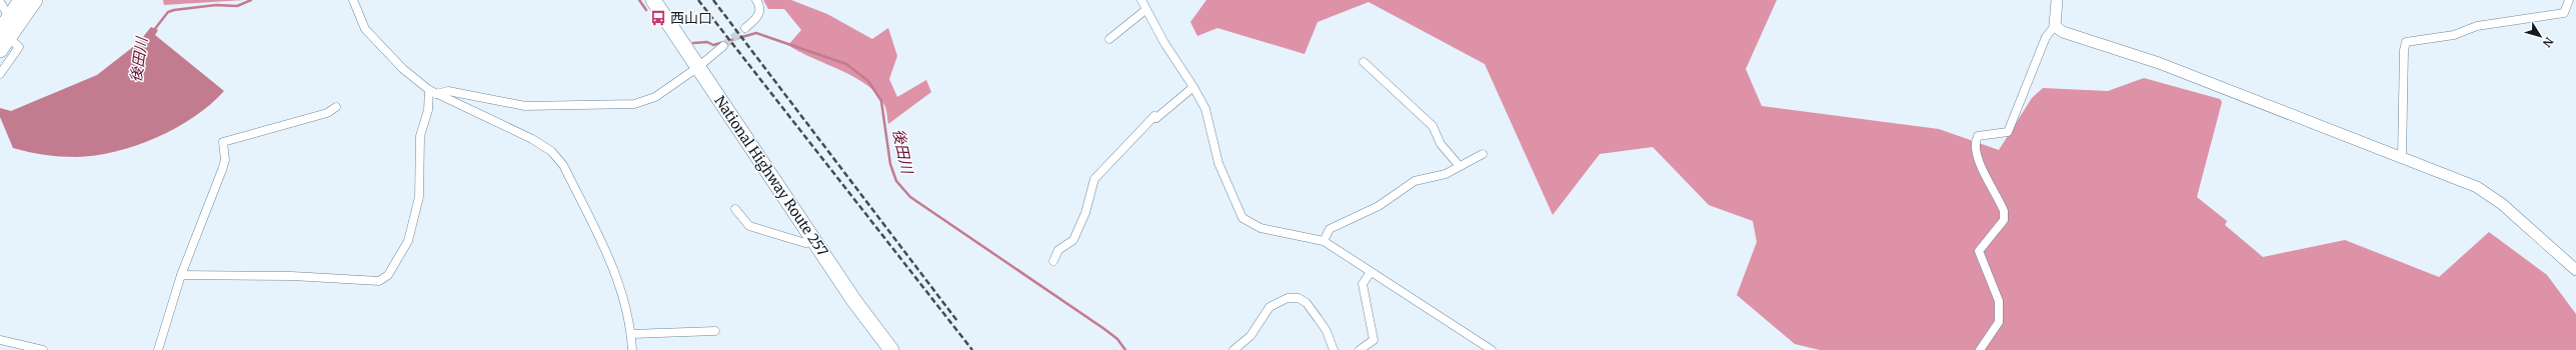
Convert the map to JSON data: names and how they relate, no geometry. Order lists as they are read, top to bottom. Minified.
{"streets":{"highway":["National Highway Route 257"]},"water":["後田川"],"places":{"bus stop":["西山口"]},"north":"bottom right"}
